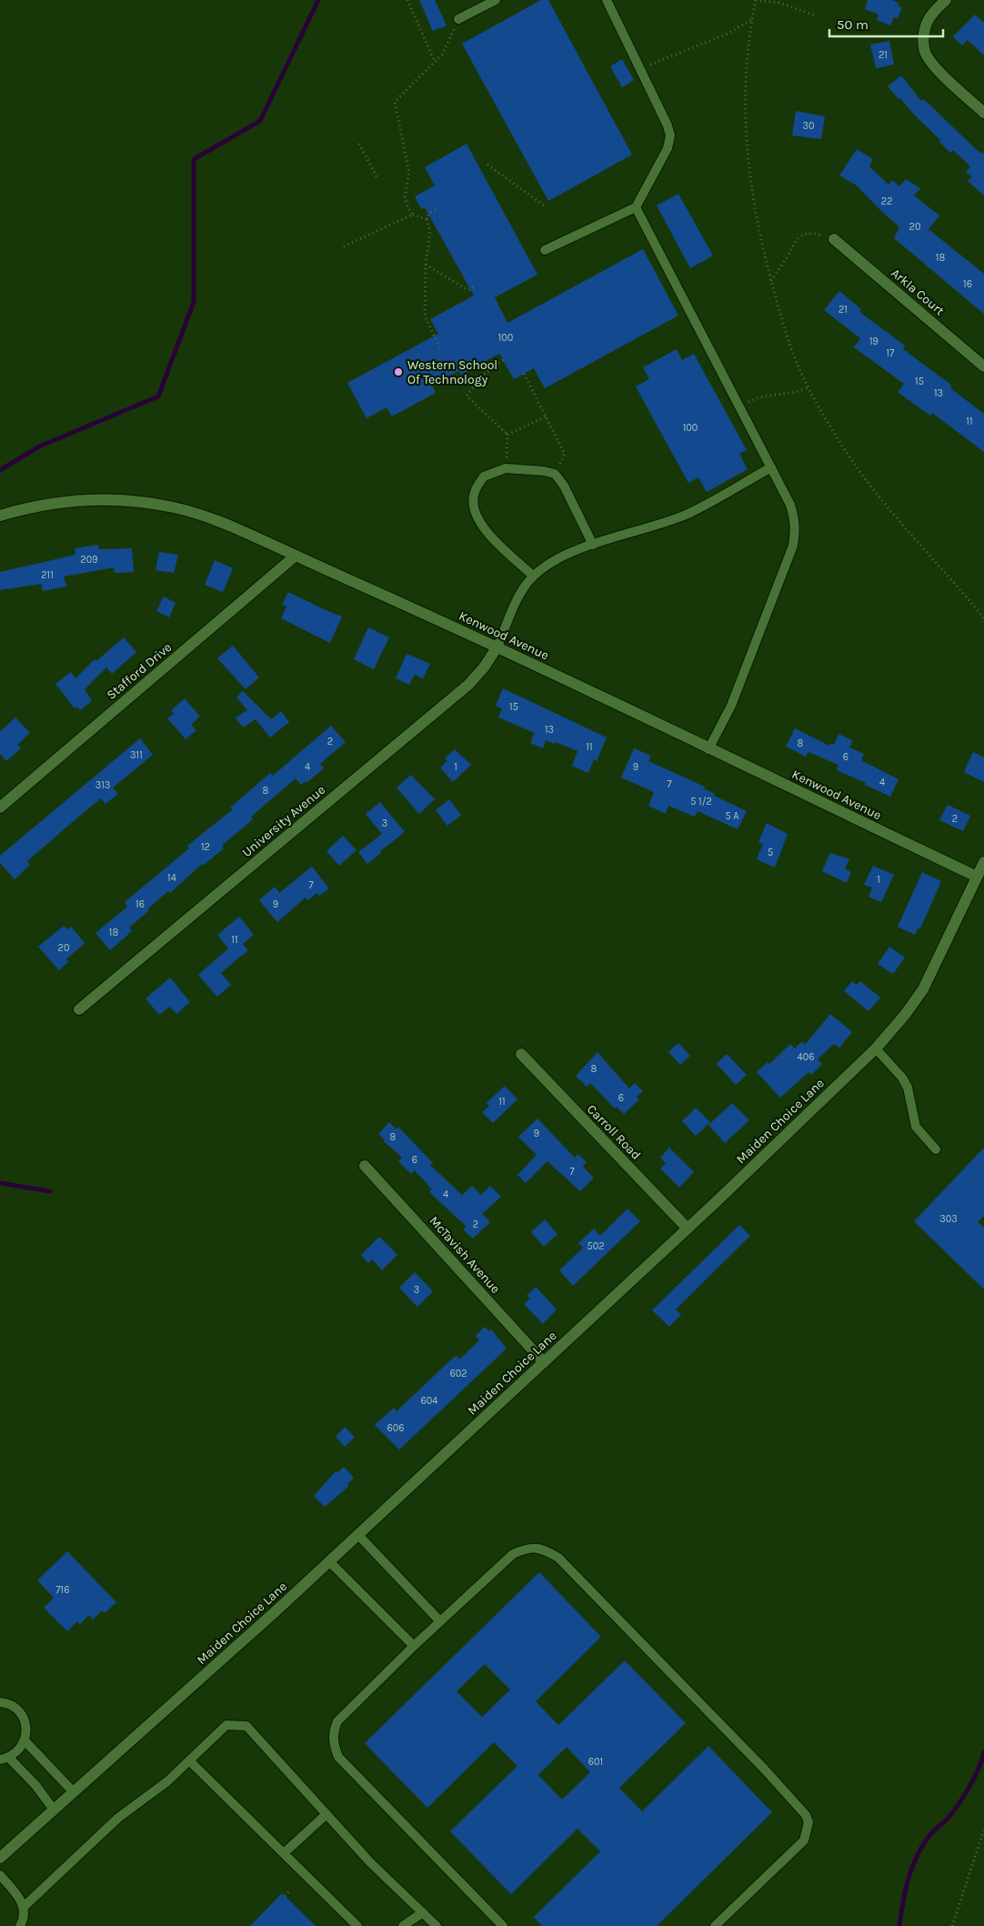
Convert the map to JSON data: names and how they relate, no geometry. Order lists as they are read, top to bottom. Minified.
{"streets":{"street":["Arkla Court","Kenwood Avenue","Stafford Drive","University Avenue","Maiden Choice Lane","Carroll Road","McTavish Avenue"]},"crossings":[["Kenwood Avenue","Stafford Drive"],["Kenwood Avenue","University Avenue"],["Kenwood Avenue","Maiden Choice Lane"],["Maiden Choice Lane","Carroll Road"],["Maiden Choice Lane","McTavish Avenue"]],"places":["Western School Of Technology"],"house_numbers":["21","30","22","20","18","16","21","100","19","17","15","13","11","100","209","211","15","13","2","8","11","311","6","4","1","9","4","7","313","8","5 1/2","5 A","2","3","12","5","14","1","7","16","9","18","11","20","406","8","6","11","9","8","6","7","4","303","2","502","3","602","604","606","716","601"],"scale_bar":"50 m"}
